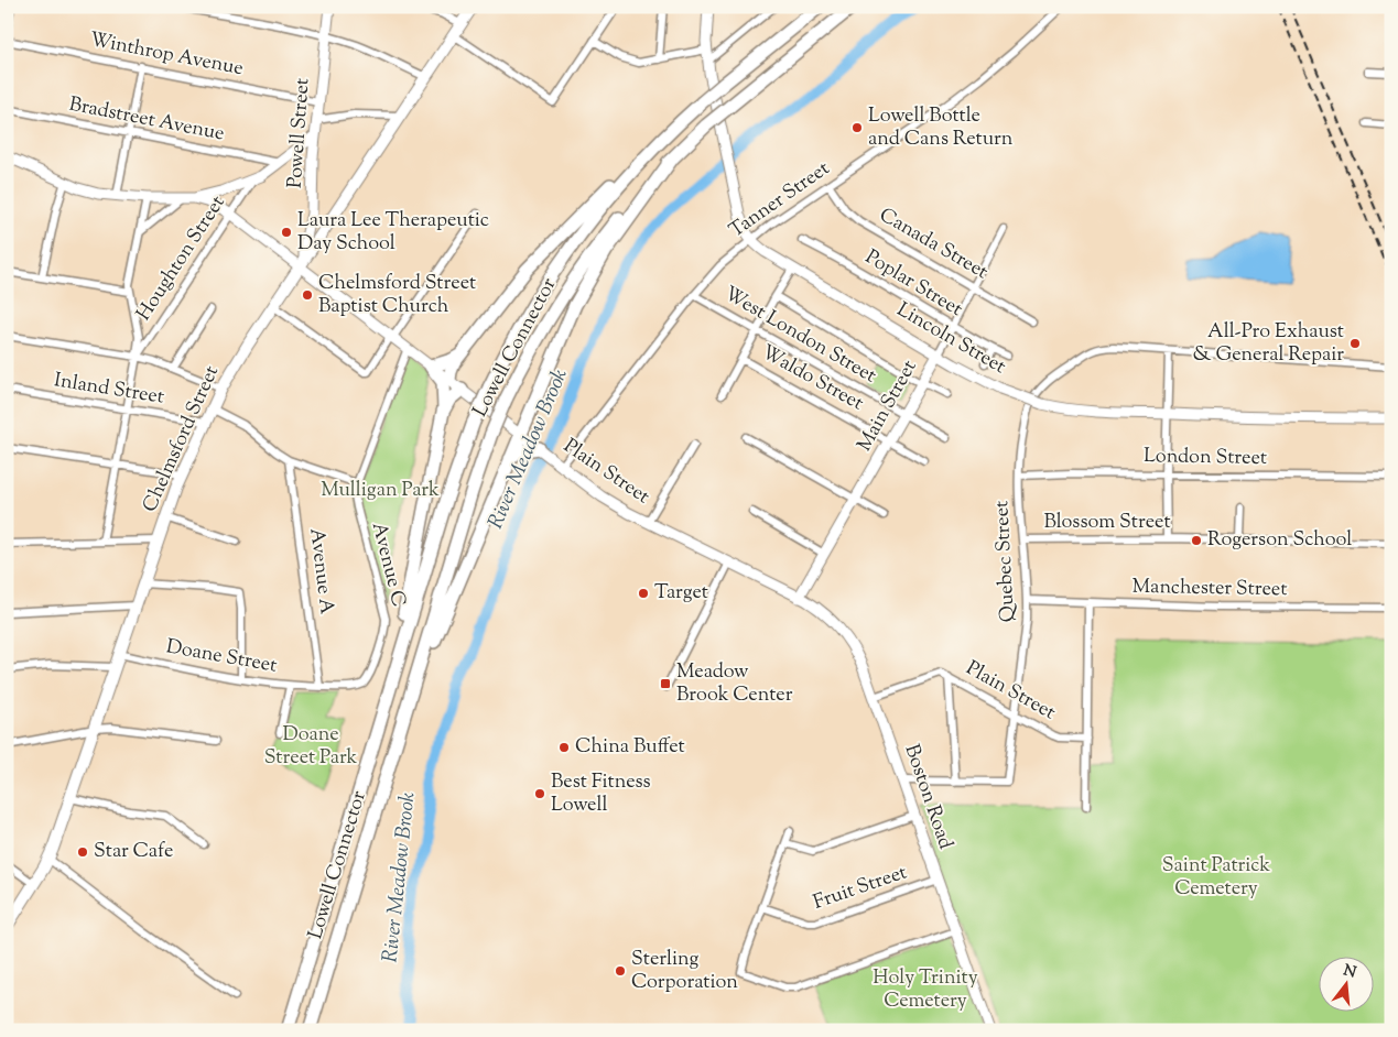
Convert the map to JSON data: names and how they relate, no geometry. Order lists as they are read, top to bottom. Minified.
{"streets":{"highway":["Lowell Connector"],"main road":["Chelmsford Street"],"street":["Winthrop Avenue","Bradstreet Avenue","Powell Street","Tanner Street","Canada Street","Houghton Street","Poplar Street","West London Street","Lincoln Street","Waldo Street","Inland Street","Main Street","London Street","Plain Street","Blossom Street","Quebec Street","Avenue C","Avenue A","Manchester Street","Doane Street","Boston Road","Fruit Street"]},"crossings":[["Winthrop Avenue","Powell Street"],["Powell Street","Chelmsford Street"],["Powell Street","Plain Street"],["Tanner Street","Canada Street"],["Tanner Street","West London Street"],["Tanner Street","Lincoln Street"],["Tanner Street","Plain Street"],["Canada Street","Main Street"],["Houghton Street","Plain Street"],["Poplar Street","Main Street"],["West London Street","Main Street"],["Lincoln Street","Main Street"],["Waldo Street","Main Street"],["Inland Street","Chelmsford Street"],["Main Street","Plain Street"],["Main Street","Boston Road"],["Chelmsford Street","Plain Street"],["Chelmsford Street","Doane Street"],["London Street","Quebec Street"],["Plain Street","Quebec Street"],["Plain Street","Avenue C"],["Plain Street","Boston Road"],["Blossom Street","Quebec Street"],["Quebec Street","Manchester Street"],["Avenue C","Avenue A"],["Avenue C","Doane Street"],["Avenue A","Doane Street"],["Boston Road","Fruit Street"]],"water":["River Meadow Brook"],"parks":["Mulligan Park","Doane Street Park","Saint Patrick Cemetery","Holy Trinity Cemetery"],"places":{"other":["Lowell Bottle and Cans Return","Laura Lee Therapeutic Day School","Chelmsford Street Baptist Church","All-Pro Exhaust & General Repair","Rogerson School","Target","China Buffet","Best Fitness Lowell","Star Cafe","Sterling Corporation"],"transit":["Meadow Brook Center"]},"north":"top"}
